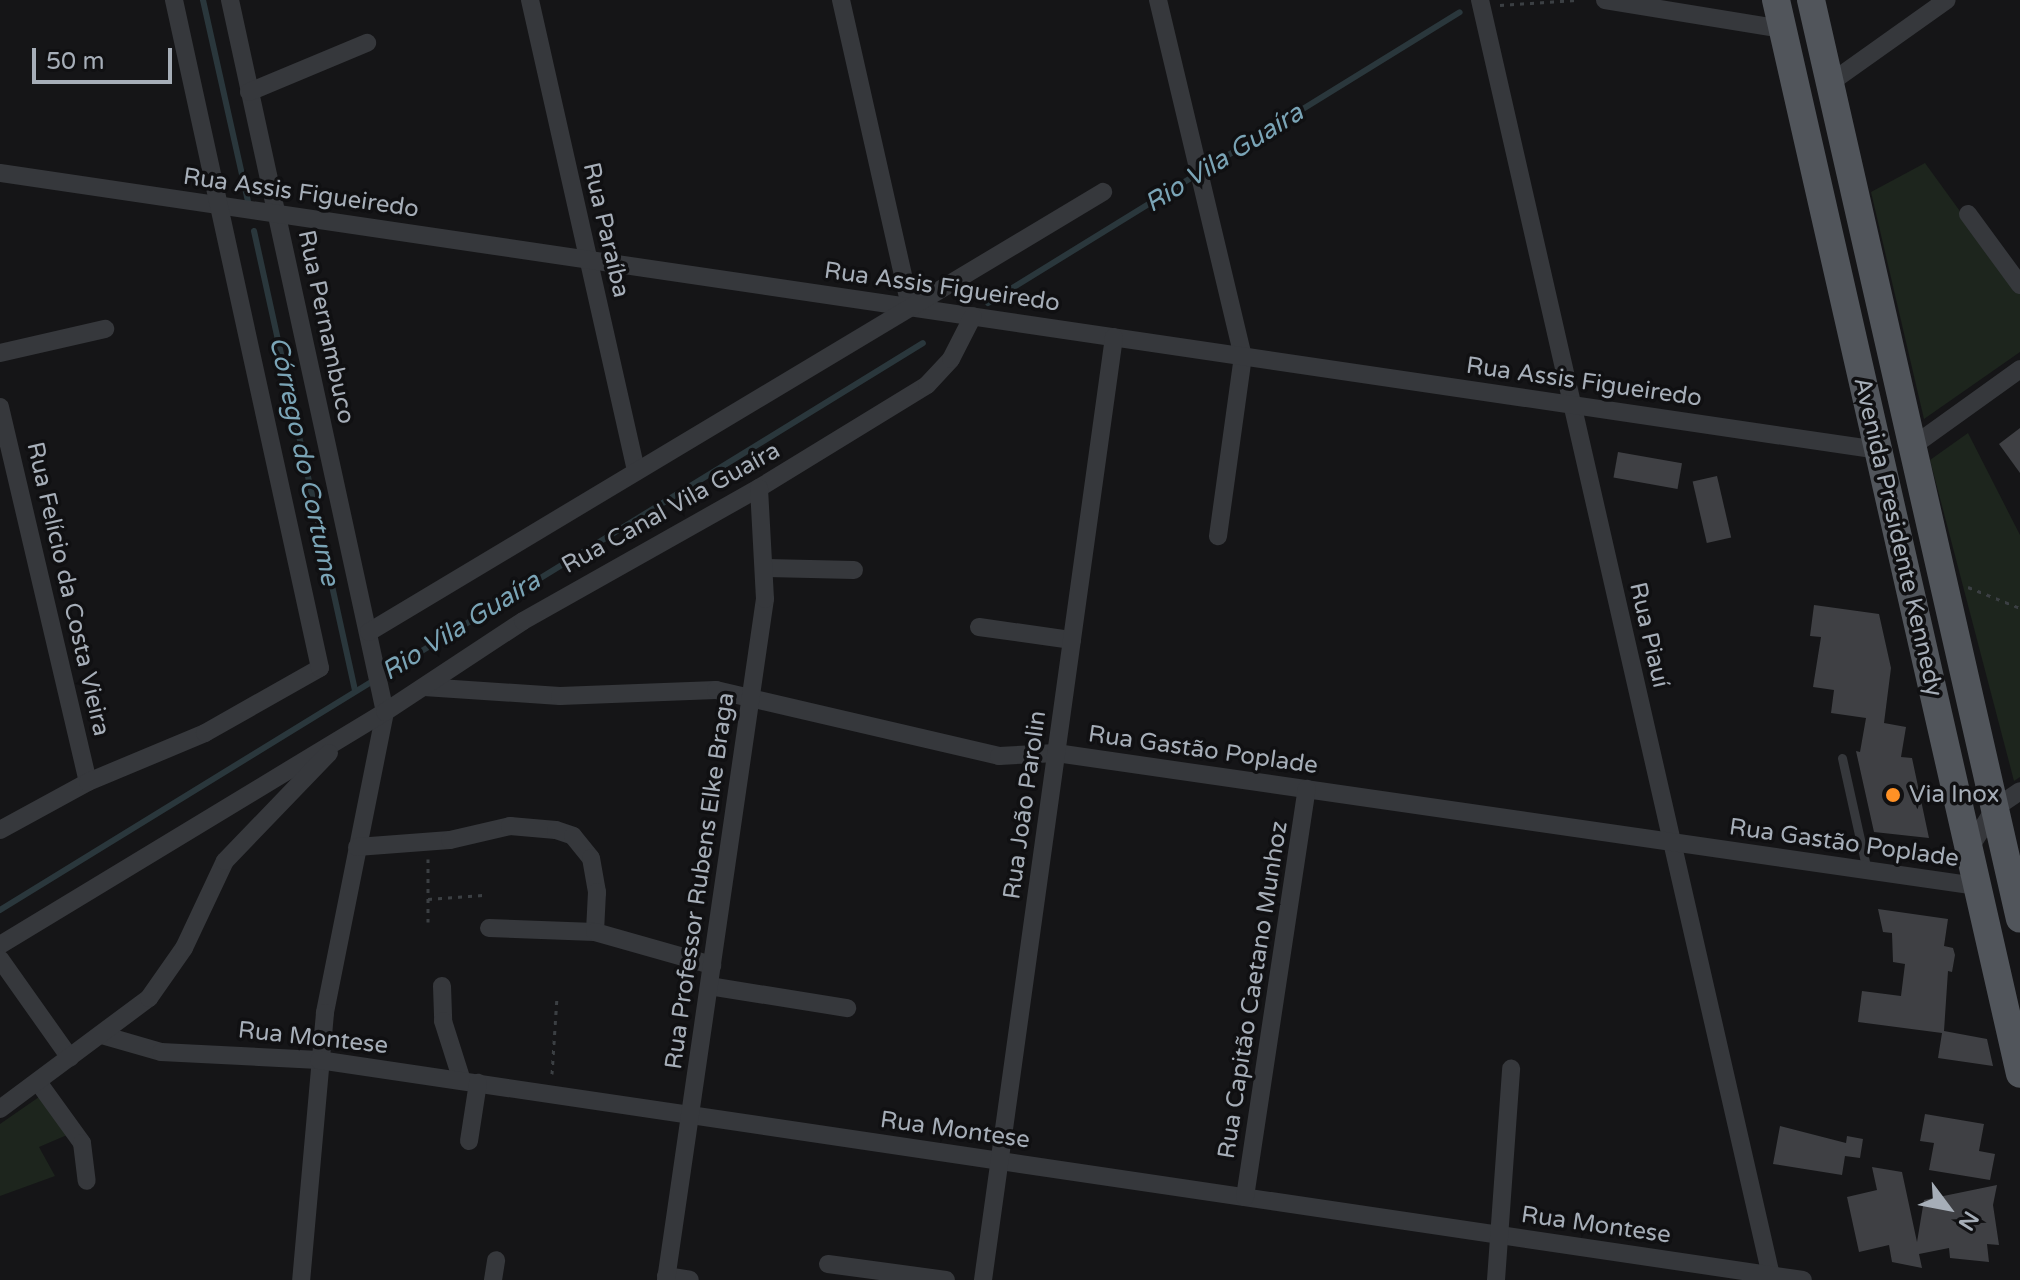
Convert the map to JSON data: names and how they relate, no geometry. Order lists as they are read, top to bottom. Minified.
{"streets":{"main road":["Avenida Presidente Kennedy"],"street":["Rua Assis Figueiredo","Rua Paraíba","Rua Pernambuco","Rua Canal Vila Guaíra","Rua Felício da Costa Vieira","Rua Piauí","Rua Gastão Poplade","Rua João Parolin","Rua Professor Rubens Elke Braga","Rua Capitão Caetano Munhoz","Rua Montese"]},"crossings":[["Rua Assis Figueiredo","Rua Paraíba"],["Rua Assis Figueiredo","Rua Pernambuco"],["Rua Assis Figueiredo","Rua Canal Vila Guaíra"],["Rua Assis Figueiredo","Avenida Presidente Kennedy"],["Rua Assis Figueiredo","Rua Piauí"],["Rua Assis Figueiredo","Rua João Parolin"],["Rua Paraíba","Rua Canal Vila Guaíra"],["Rua Pernambuco","Rua Canal Vila Guaíra"],["Rua Canal Vila Guaíra","Rua Gastão Poplade"],["Rua Canal Vila Guaíra","Rua Professor Rubens Elke Braga"],["Avenida Presidente Kennedy","Rua Gastão Poplade"],["Rua Piauí","Rua Gastão Poplade"],["Rua Piauí","Rua Montese"],["Rua Gastão Poplade","Rua João Parolin"],["Rua Gastão Poplade","Rua Professor Rubens Elke Braga"],["Rua Gastão Poplade","Rua Capitão Caetano Munhoz"],["Rua João Parolin","Rua Montese"],["Rua Professor Rubens Elke Braga","Rua Montese"],["Rua Capitão Caetano Munhoz","Rua Montese"]],"water":["Rio Vila Guaíra","Córrego do Cortume"],"places":["Via Inox"],"scale_bar":"50 m","north":"bottom right"}
